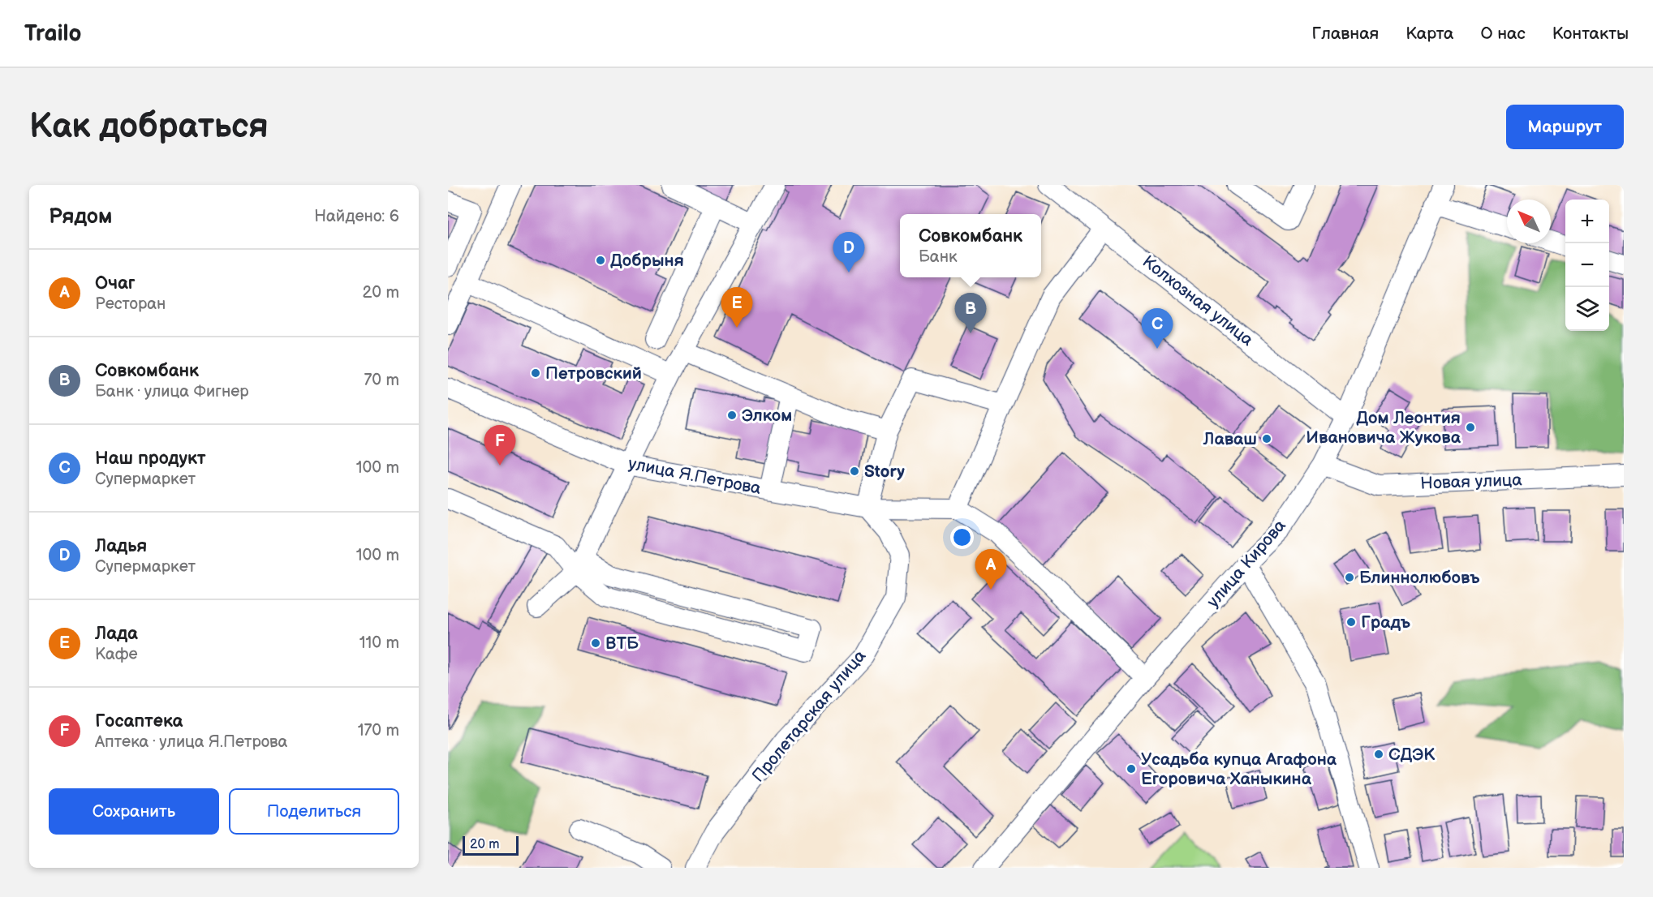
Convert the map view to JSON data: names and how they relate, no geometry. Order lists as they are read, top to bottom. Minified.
{"streets":{"street":["Колхозная улица","улица Я.Петрова","Новая улица","улица Кирова","Пролетарская улица"]},"crossings":[["Колхозная улица","улица Кирова"],["улица Я.Петрова","Пролетарская улица"],["Новая улица","улица Кирова"]],"places":["Добрыня","Петровский","Элком","Дом Леонтия Ивановича Жукова","Лаваш","Story","Блиннолюбовъ","Градъ","ВТБ","СДЭК","Усадьба купца Агафона Егоровича Ханыкина"],"scale_bar":"20 m","north":"top left","page":{"header":"Trailo","nav":["Главная","Карта","О нас","Контакты"],"buttons":["Маршрут",["Сохранить","Поделиться"]],"title":"Как добраться","heading":["Рядом","Найдено: 6"],"map_buttons":["+","−"],"popup":["Совкомбанк","Банк"],"pins":["D","E","B","C","F","A"],"list":[{"mark":"A","name":"Очаг","note":"Ресторан","value":"20 m"},{"mark":"B","name":"Совкомбанк","note":"Банк · улица Фигнер","value":"70 m"},{"mark":"C","name":"Наш продукт","note":"Супермаркет","value":"100 m"},{"mark":"D","name":"Ладья","note":"Супермаркет","value":"100 m"},{"mark":"E","name":"Лада","note":"Кафе","value":"110 m"},{"mark":"F","name":"Госаптека","note":"Аптека · улица Я.Петрова","value":"170 m"}],"scale":"20 m"}}
